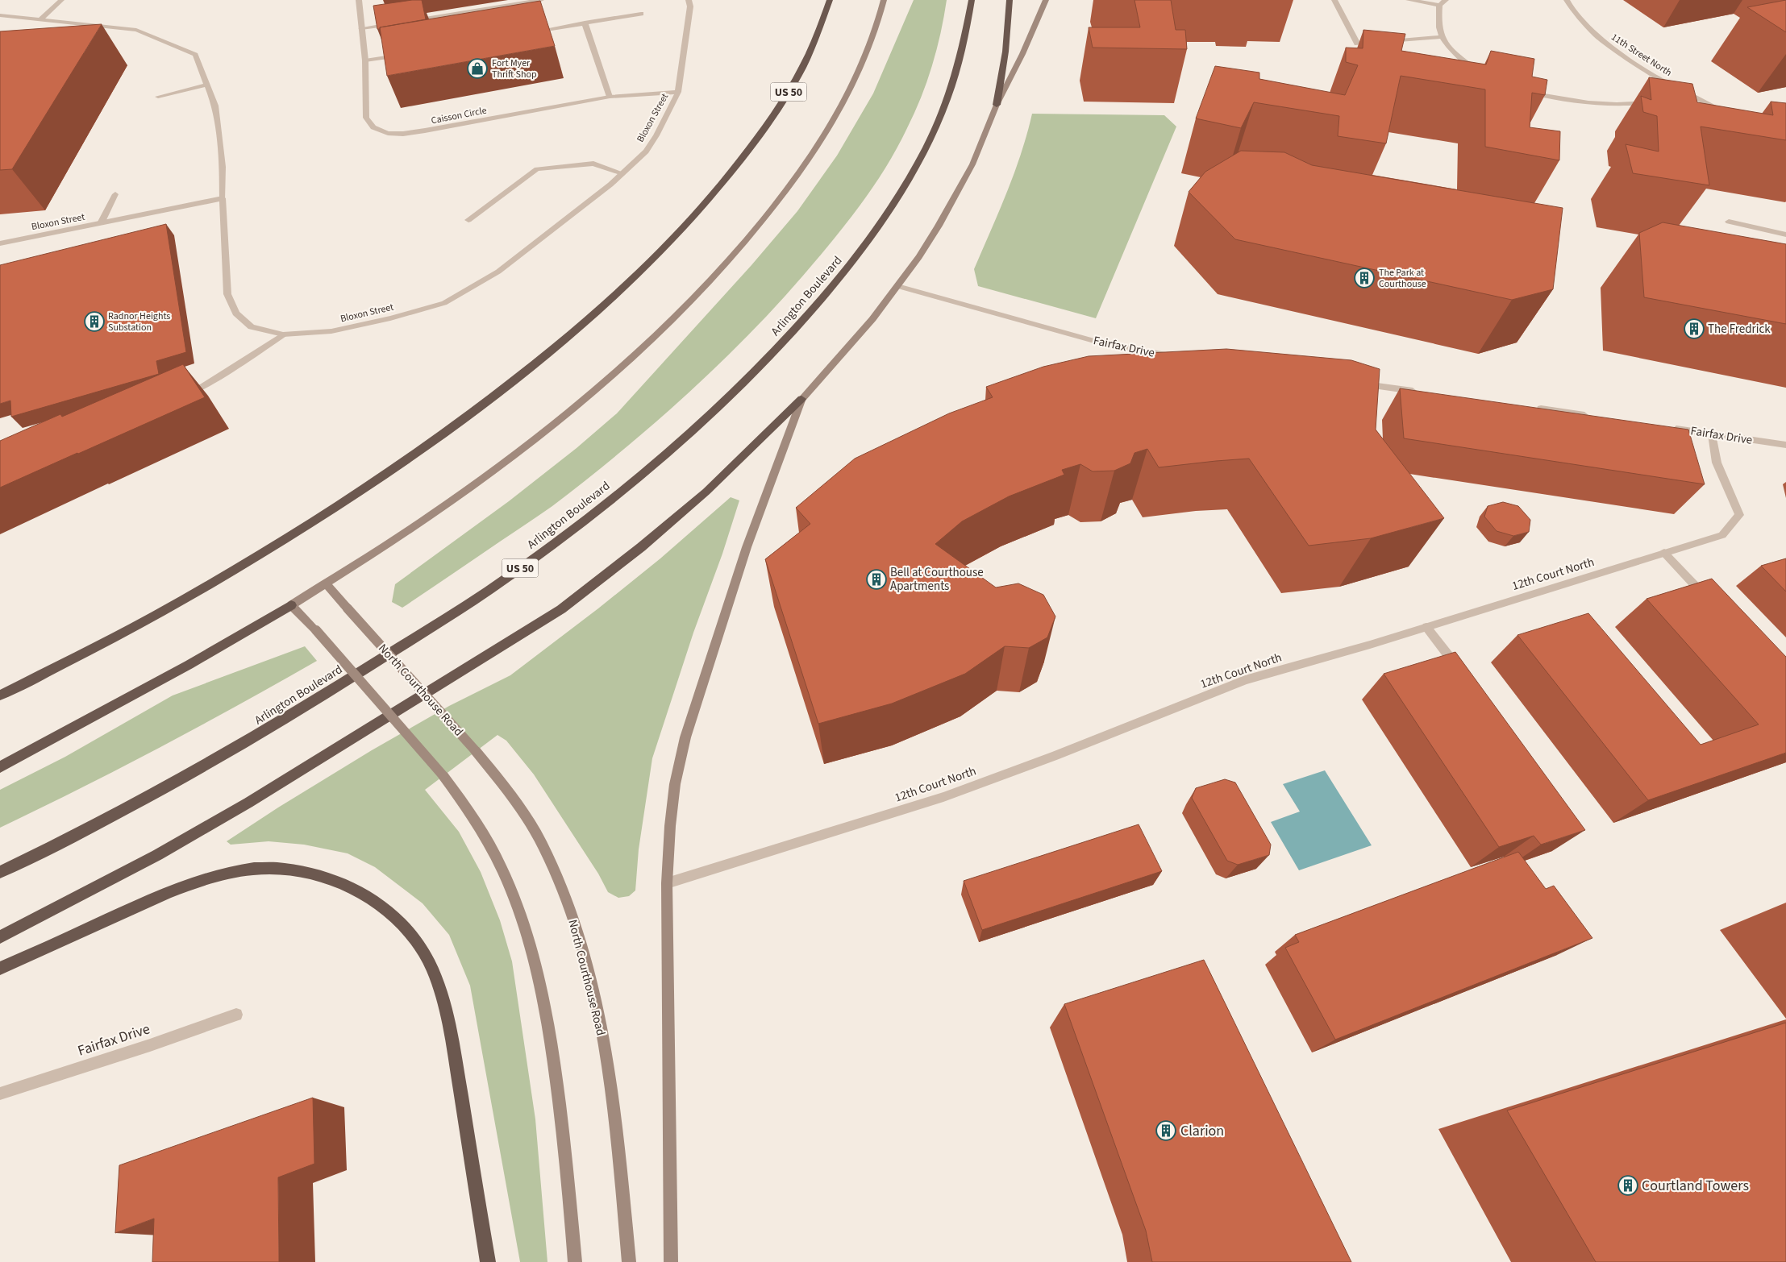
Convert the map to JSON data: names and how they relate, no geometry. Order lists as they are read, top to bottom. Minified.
{"streets":{"highway":["US 50","Arlington Boulevard"],"main road":["North Courthouse Road"],"street":["11th Street North","Caisson Circle","Bloxon Street","Fairfax Drive","12th Court North"]},"crossings":[["Caisson Circle","Bloxon Street"],["Fairfax Drive","12th Court North"]],"places":{"shop":["Fort Myer Thrift Shop"],"building":["The Park at Courthouse","Radnor Heights Substation","The Fredrick","Bell at Courthouse Apartments","Clarion","Courtland Towers"]}}
